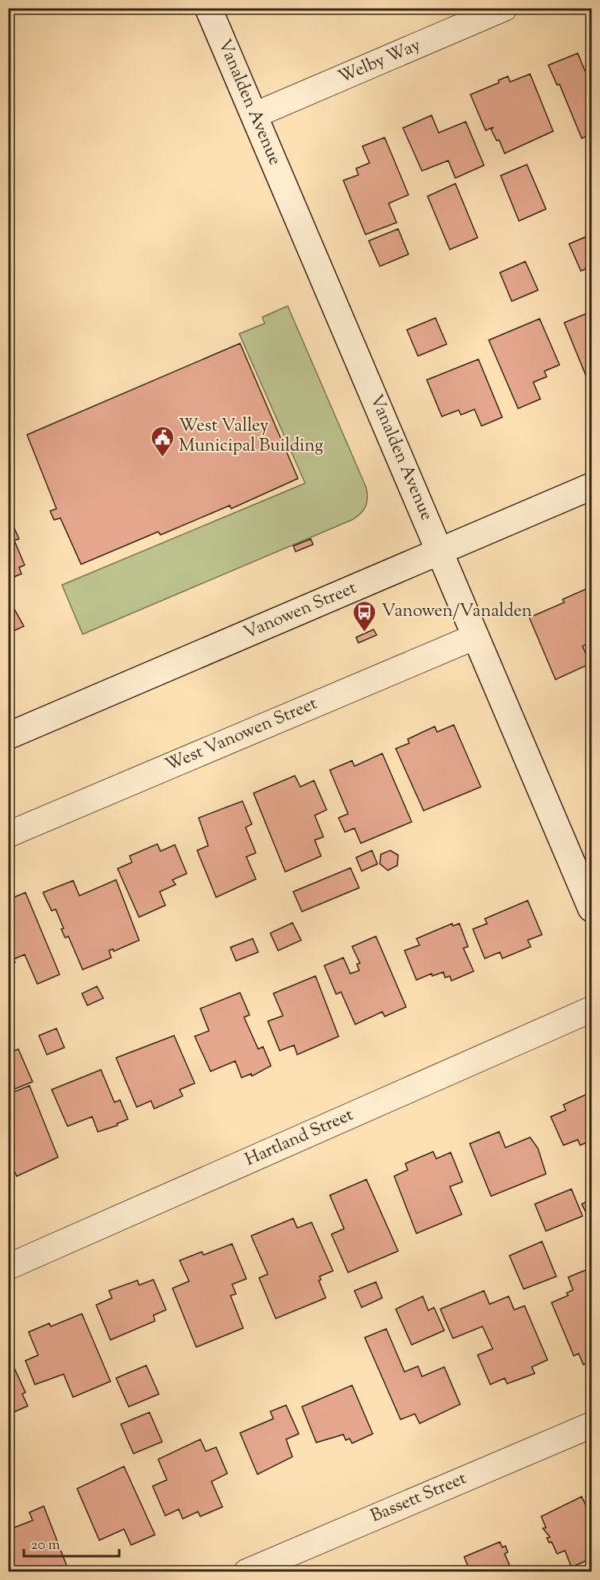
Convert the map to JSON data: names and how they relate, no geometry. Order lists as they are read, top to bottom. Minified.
{"streets":{"street":["Welby Way","Vanalden Avenue","Vanowen Street","West Vanowen Street","Hartland Street","Bassett Street"]},"crossings":[["Welby Way","Vanalden Avenue"],["Vanalden Avenue","Vanowen Street"],["Vanalden Avenue","West Vanowen Street"]],"places":{"public building":["West Valley Municipal Building"],"bus stop":["Vanowen/Vanalden"]},"scale_bar":"20 m"}
